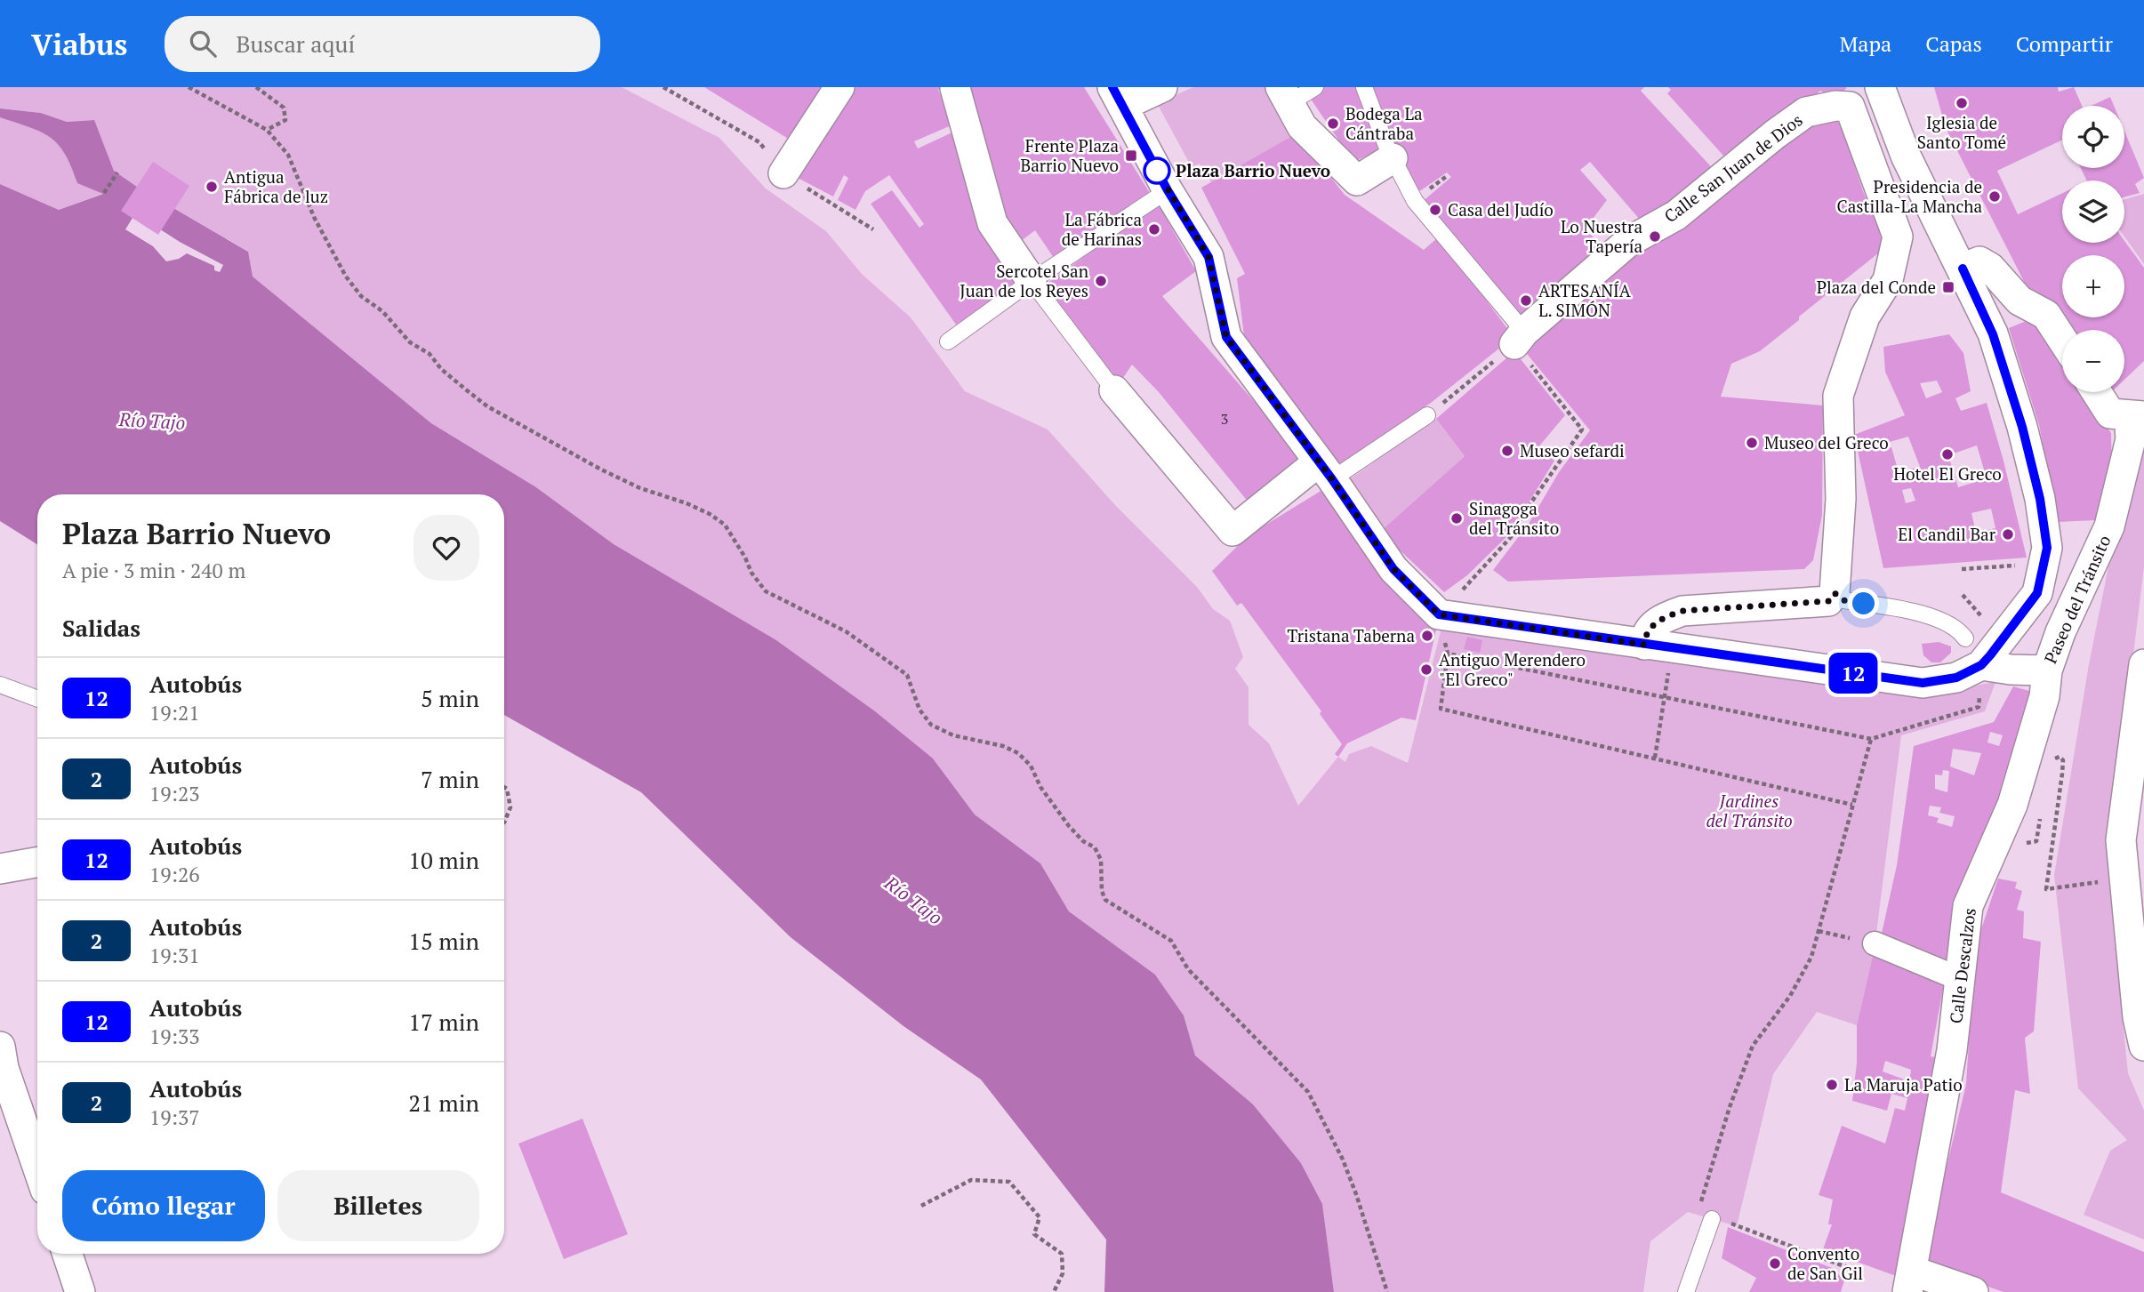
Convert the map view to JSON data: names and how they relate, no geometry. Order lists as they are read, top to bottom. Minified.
{"streets":{"street":["Calle San Juan de Dios","Paseo del Tránsito","Calle Descalzos"]},"crossings":[["Paseo del Tránsito","Calle Descalzos"]],"water":["Río Tajo"],"parks":["Jardines del Tránsito"],"places":{"other":["Iglesia de Santo Tomé","Bodega La Cántraba","Plaza Barrio Nuevo","Antigua Fábrica de luz","Presidencia de Castilla-La Mancha","Casa del Judío","La Fábrica de Harinas","Lo Nuestra Tapería","Sercotel San Juan de los Reyes","ARTESANÍA L. SIMÓN","Museo del Greco","Museo sefardi","Hotel El Greco","Sinagoga del Tránsito","El Candil Bar","Tristana Taberna","Antiguo Merendero \"El Greco\"","La Maruja Patio","Convento de San Gil"],"transit":["Frente Plaza Barrio Nuevo","Plaza del Conde"]},"lines":["bus line 12"],"house_numbers":["3"],"page":{"header":"Viabus","search":"Buscar aquí","nav":["Mapa","Capas","Compartir"],"on_map":"12","map_buttons":["+","−"],"heading":[["Plaza Barrio Nuevo","A pie · 3 min · 240 m"],"Salidas"],"list":[{"mark":"12","name":"Autobús","note":"19:21","value":"5 min"},{"mark":"2","name":"Autobús","note":"19:23","value":"7 min"},{"mark":"12","name":"Autobús","note":"19:26","value":"10 min"},{"mark":"2","name":"Autobús","note":"19:31","value":"15 min"},{"mark":"12","name":"Autobús","note":"19:33","value":"17 min"},{"mark":"2","name":"Autobús","note":"19:37","value":"21 min"}],"buttons":["Cómo llegar","Billetes"]}}
